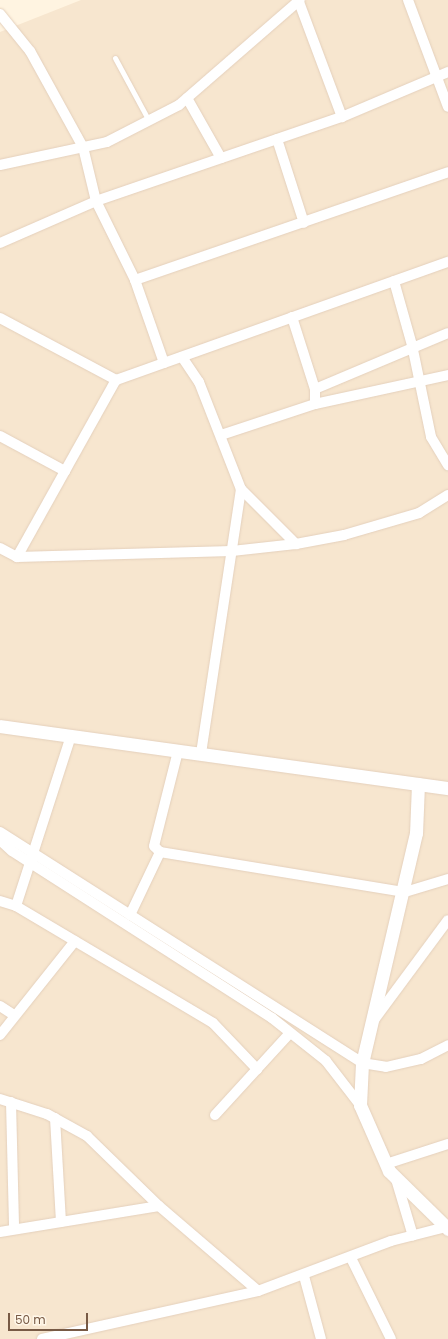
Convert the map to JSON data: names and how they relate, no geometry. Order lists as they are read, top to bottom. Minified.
{"scale_bar":"50 m"}
